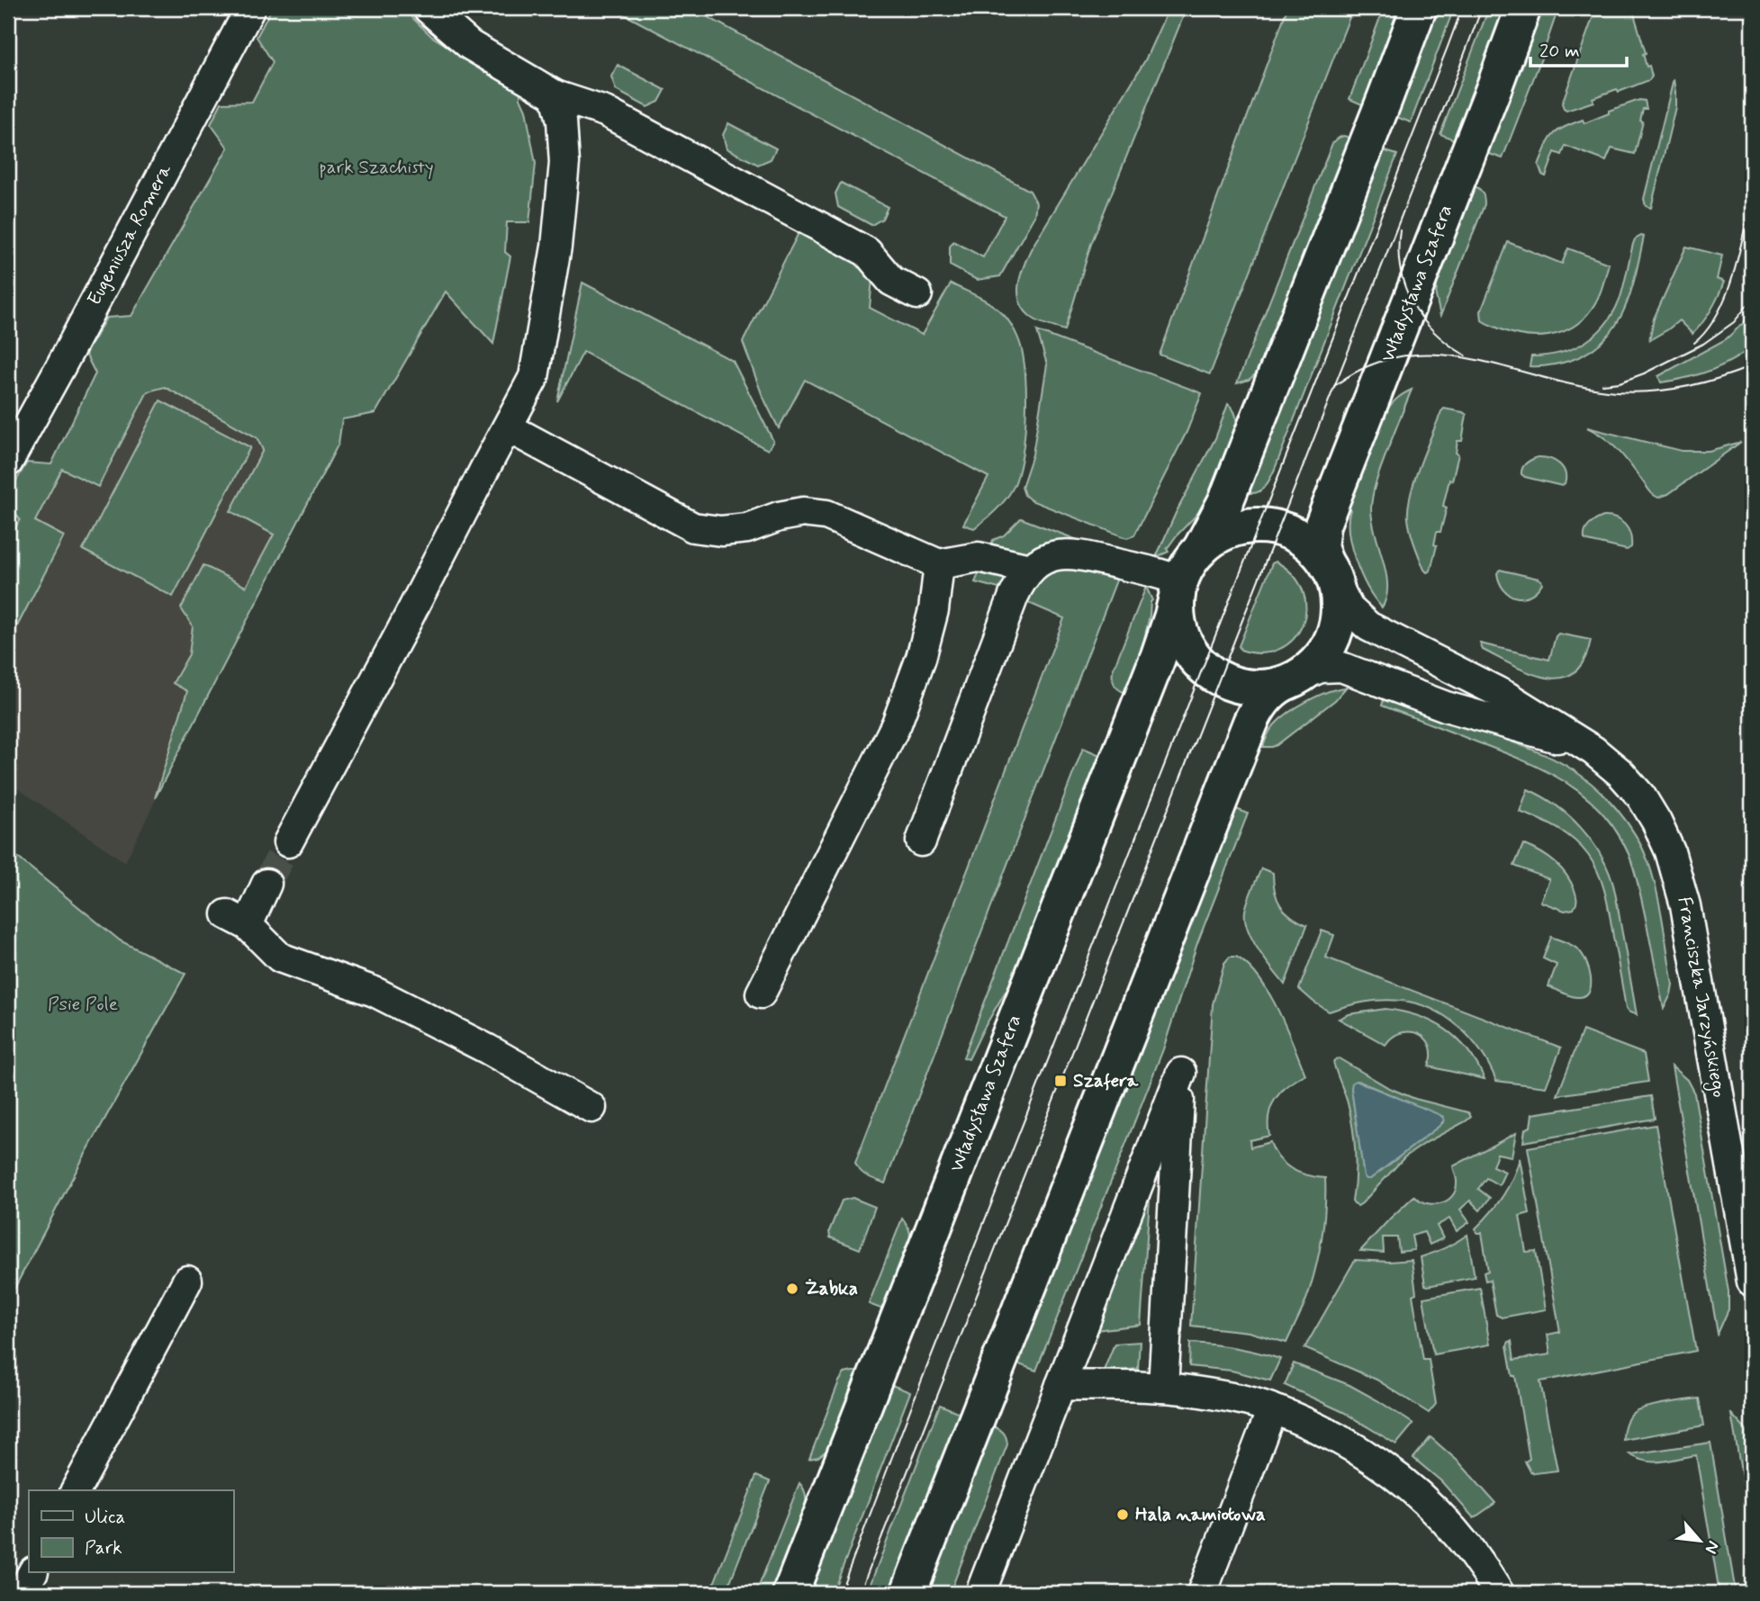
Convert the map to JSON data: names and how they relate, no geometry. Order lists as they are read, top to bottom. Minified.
{"streets":{"main road":["Władysława Szafera"],"street":["Eugeniusza Romera","Franciszka Jarzyńskiego"]},"crossings":[["Władysława Szafera","Franciszka Jarzyńskiego"]],"parks":["park Szachisty","Psie Pole"],"places":{"transit":["Szafera"],"other":["Żabka","Hala namiotowa"]},"legend":["Ulica","Park"],"scale_bar":"20 m","north":"bottom right"}
